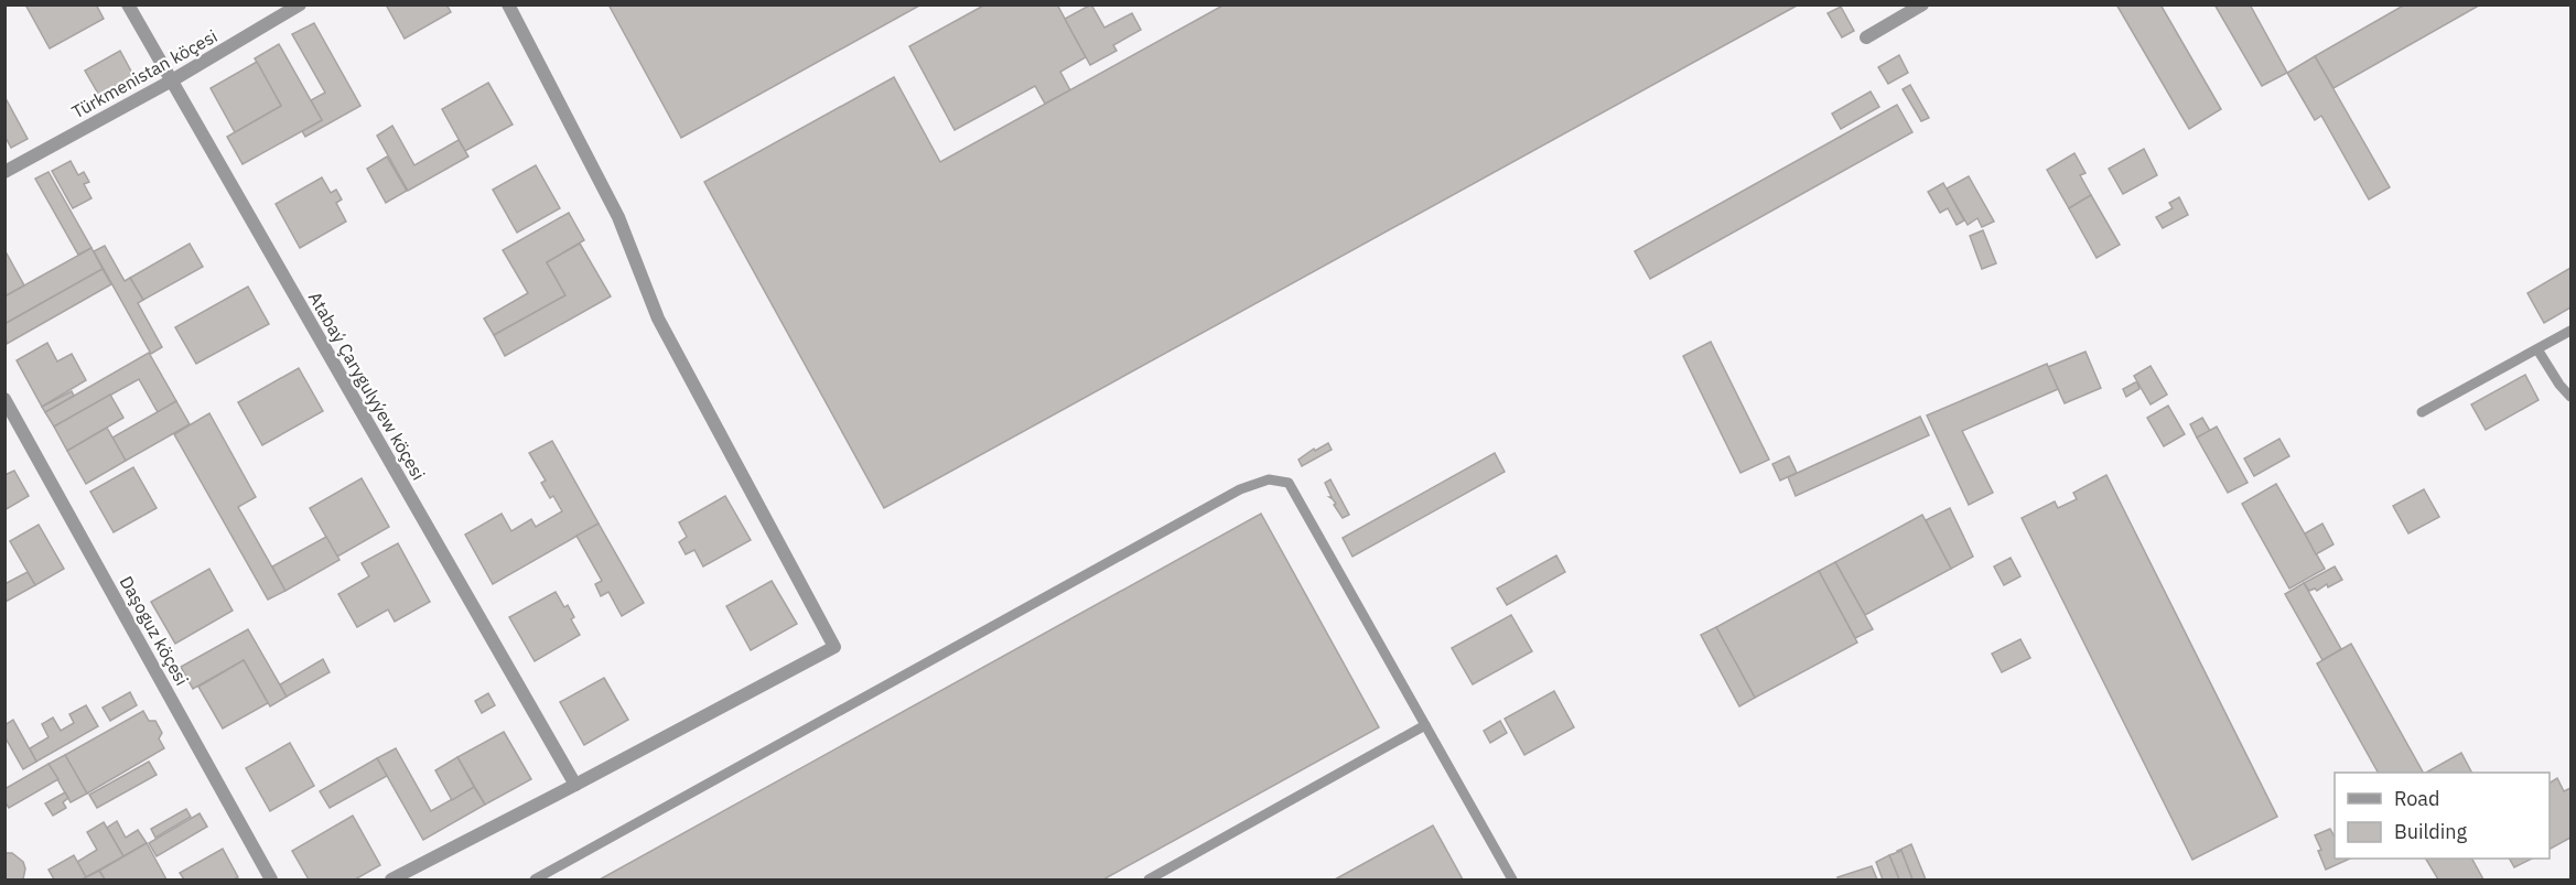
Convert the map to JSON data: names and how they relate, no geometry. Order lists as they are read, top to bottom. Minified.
{"streets":{"street":["Türkmenistan köçesi","Atabaý Çarygulyýew köçesi","Daşoguz köçesi"]},"crossings":[["Türkmenistan köçesi","Atabaý Çarygulyýew köçesi"]],"legend":["Road","Building"]}
